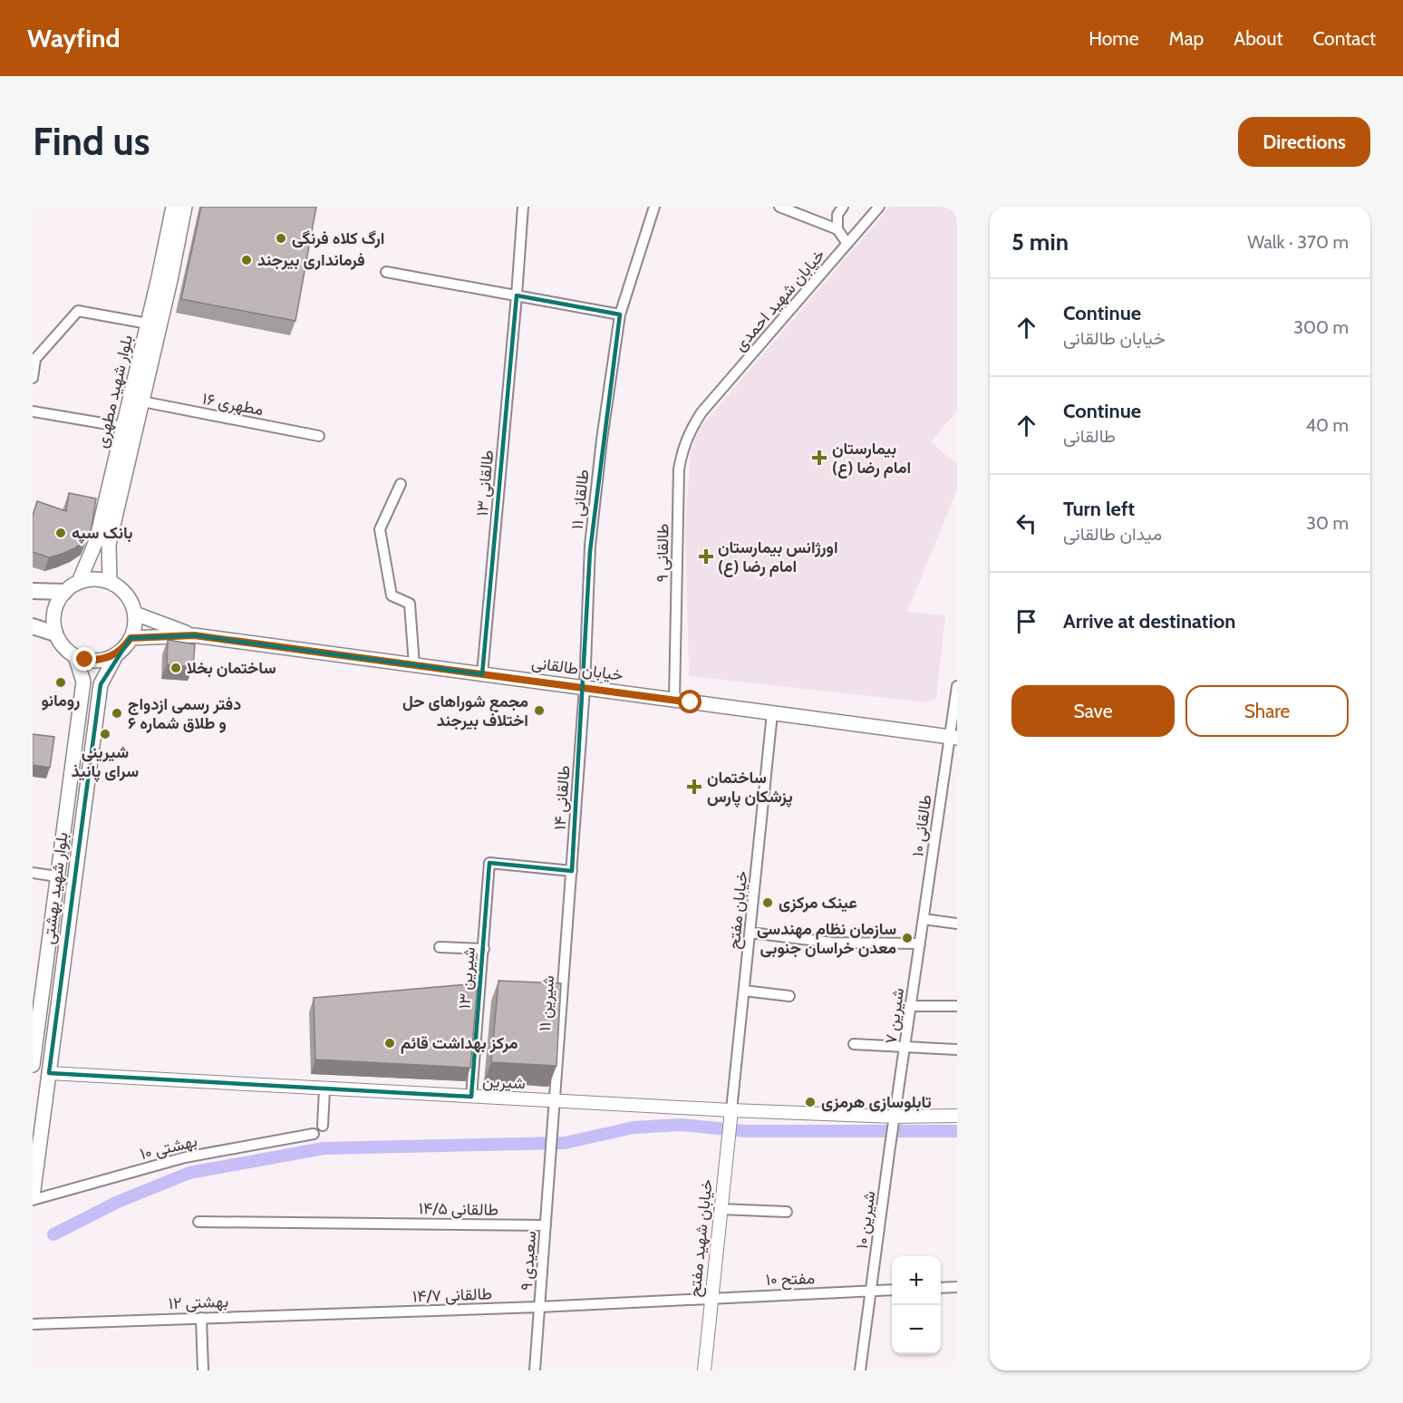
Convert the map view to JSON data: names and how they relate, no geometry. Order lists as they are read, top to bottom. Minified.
{"streets":{"main road":["بلوار شهید مطهری","خیابان طالقانی","بلوار شهید بهشتی"],"street":["خیابان شهید احمدی","مطهری ۱۶","طالقانی ۱۳","طالقانی ۱۱","طالقانی ۹","طالقانی ۱۴","طالقانی ۱۰","خیابان مفتح","شیرین ۱۳","شیرین ۱۱","شیرین ۷","شیرین","بهشتی ۱۰","طالقانی ۱۴/۵","شیرین ۱۰","خیابان شهید مفتح","سعیدی ۹","مفتح ۱۰","طالقانی ۱۴/۷","بهشتی ۱۲"]},"crossings":[["خیابان شهید احمدی","طالقانی ۹"],["بلوار شهید مطهری","مطهری ۱۶"],["بلوار شهید مطهری","بلوار شهید بهشتی"],["طالقانی ۱۳","خیابان طالقانی"],["طالقانی ۱۱","خیابان طالقانی"],["طالقانی ۱۱","طالقانی ۱۴"],["طالقانی ۹","خیابان طالقانی"],["خیابان طالقانی","طالقانی ۱۴"],["خیابان طالقانی","طالقانی ۱۰"],["خیابان طالقانی","خیابان مفتح"],["طالقانی ۱۴","شیرین ۱۳"],["طالقانی ۱۴","شیرین ۱۱"],["طالقانی ۱۰","شیرین ۷"],["بلوار شهید بهشتی","شیرین"],["بلوار شهید بهشتی","بهشتی ۱۰"],["خیابان مفتح","شیرین"],["خیابان مفتح","خیابان شهید مفتح"],["شیرین ۱۳","شیرین"],["شیرین ۱۱","شیرین"],["شیرین ۱۱","سعیدی ۹"],["شیرین ۷","شیرین"],["شیرین ۷","شیرین ۱۰"],["شیرین","خیابان شهید مفتح"],["طالقانی ۱۴/۵","سعیدی ۹"],["شیرین ۱۰","مفتح ۱۰"],["خیابان شهید مفتح","مفتح ۱۰"],["سعیدی ۹","طالقانی ۱۴/۷"],["مفتح ۱۰","طالقانی ۱۴/۷"],["طالقانی ۱۴/۷","بهشتی ۱۲"]],"places":{"other":["ارگ کلاه فرنگی","فرمانداری بیرجند","بانک سپه","ساختمان بخلا","رومانو","مجمع شوراهای حل اختلاف بیرجند","دفتر رسمی ازدواج و طلاق شماره ۶","شیرینی سرای پانیذ","عینک مرکزی","سازمان نظام مهندسی معدن خراسان جنوبی","مرکز بهداشت قائم","تابلوسازی هرمزی"],"health":["بیمارستان امام رضا (ع)","اورژانس بیمارستان امام رضا (ع)","ساختمان پزشکان پارس"]},"page":{"header":"Wayfind","nav":["Home","Map","About","Contact"],"buttons":["Directions",["Save","Share"]],"title":"Find us","heading":["5 min","Walk · 370 m"],"list":[["Continue","خیابان طالقانی","300 m"],["Continue","طالقانی","40 m"],["Turn left","میدان طالقانی","30 m"],"Arrive at destination"],"map_buttons":["+","−"]}}
